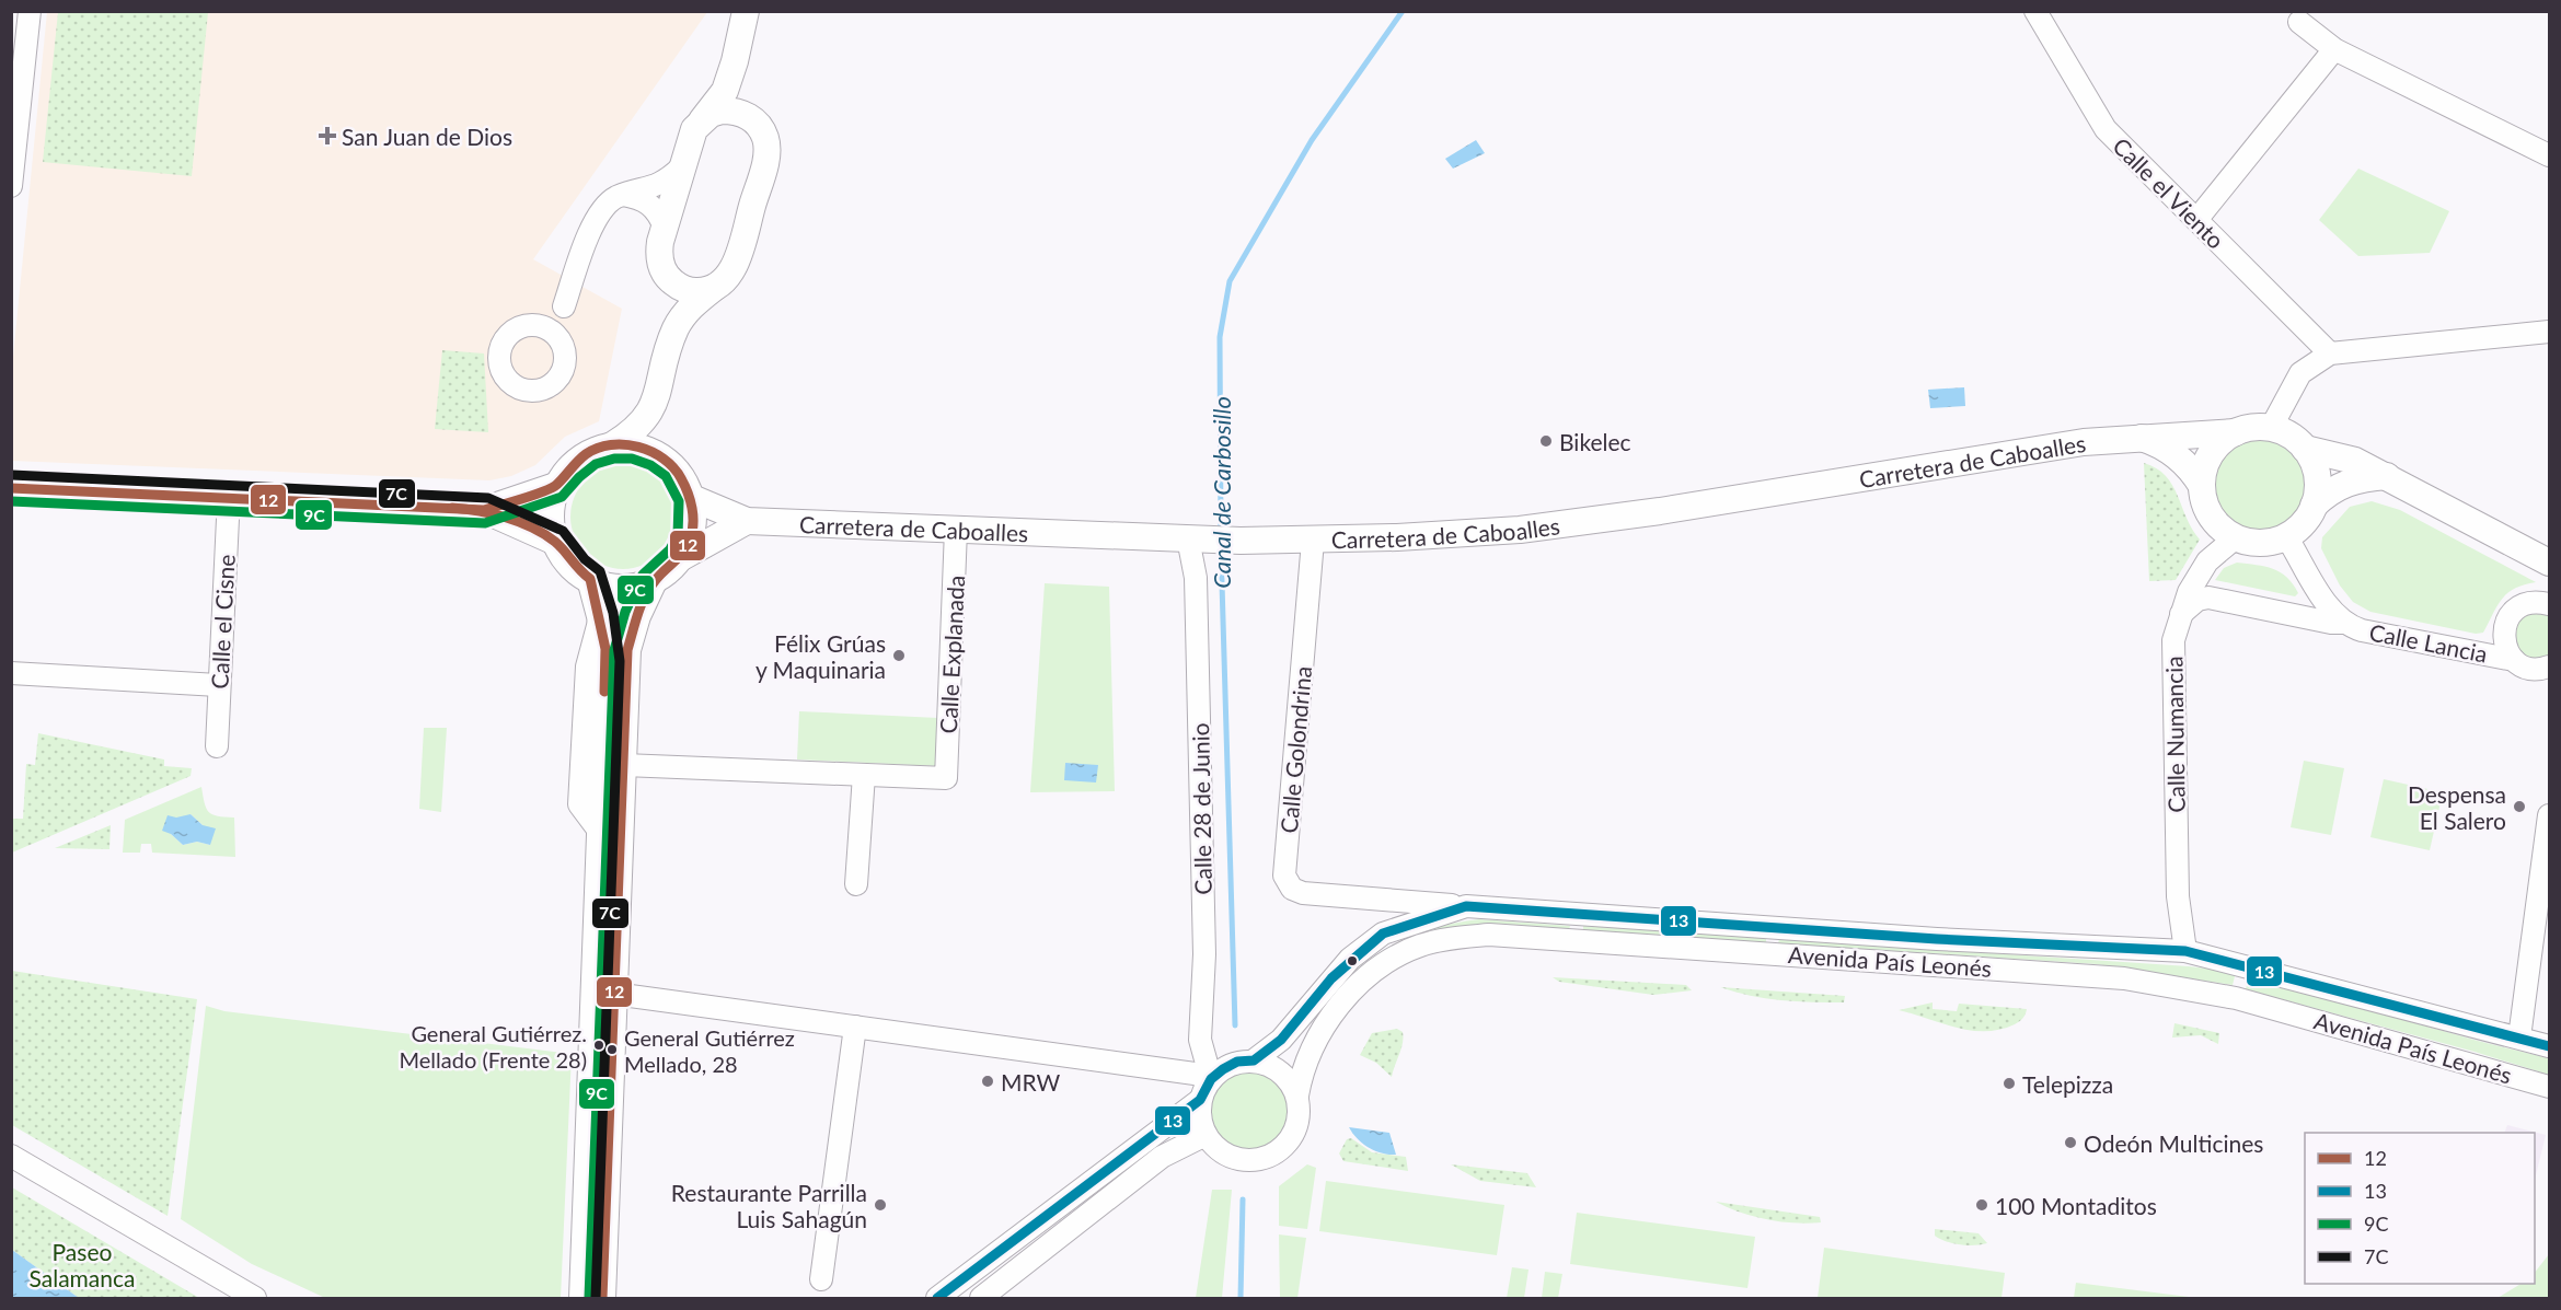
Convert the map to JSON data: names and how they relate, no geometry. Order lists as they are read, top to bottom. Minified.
{"streets":{"main road":["Carretera de Caboalles"],"street":["Calle el Viento","Calle el Cisne","Calle Lancia","Calle Explanada","Calle Numancia","Calle Golondrina","Calle 28 de Junio","Avenida País Leonés"]},"crossings":[["Carretera de Caboalles","Calle Lancia"],["Carretera de Caboalles","Calle Explanada"],["Carretera de Caboalles","Calle Numancia"],["Carretera de Caboalles","Calle Golondrina"],["Carretera de Caboalles","Calle 28 de Junio"],["Calle Lancia","Calle Numancia"],["Calle Numancia","Avenida País Leonés"],["Calle Golondrina","Avenida País Leonés"],["Calle 28 de Junio","Avenida País Leonés"]],"water":["Canal de Carbosillo"],"parks":["Paseo Salamanca"],"places":{"health":["San Juan de Dios"],"other":["Bikelec","Félix Grúas y Maquinaria","Despensa El Salero","General Gutiérrez. Mellado (Frente 28)","General Gutiérrez Mellado, 28","MRW","Telepizza","Odeón Multicines","Restaurante Parrilla Luis Sahagún","100 Montaditos"]},"lines":["transit line 12","transit line 9C","transit line 7C","transit line 13"],"legend":["12","13","9C","7C"]}
